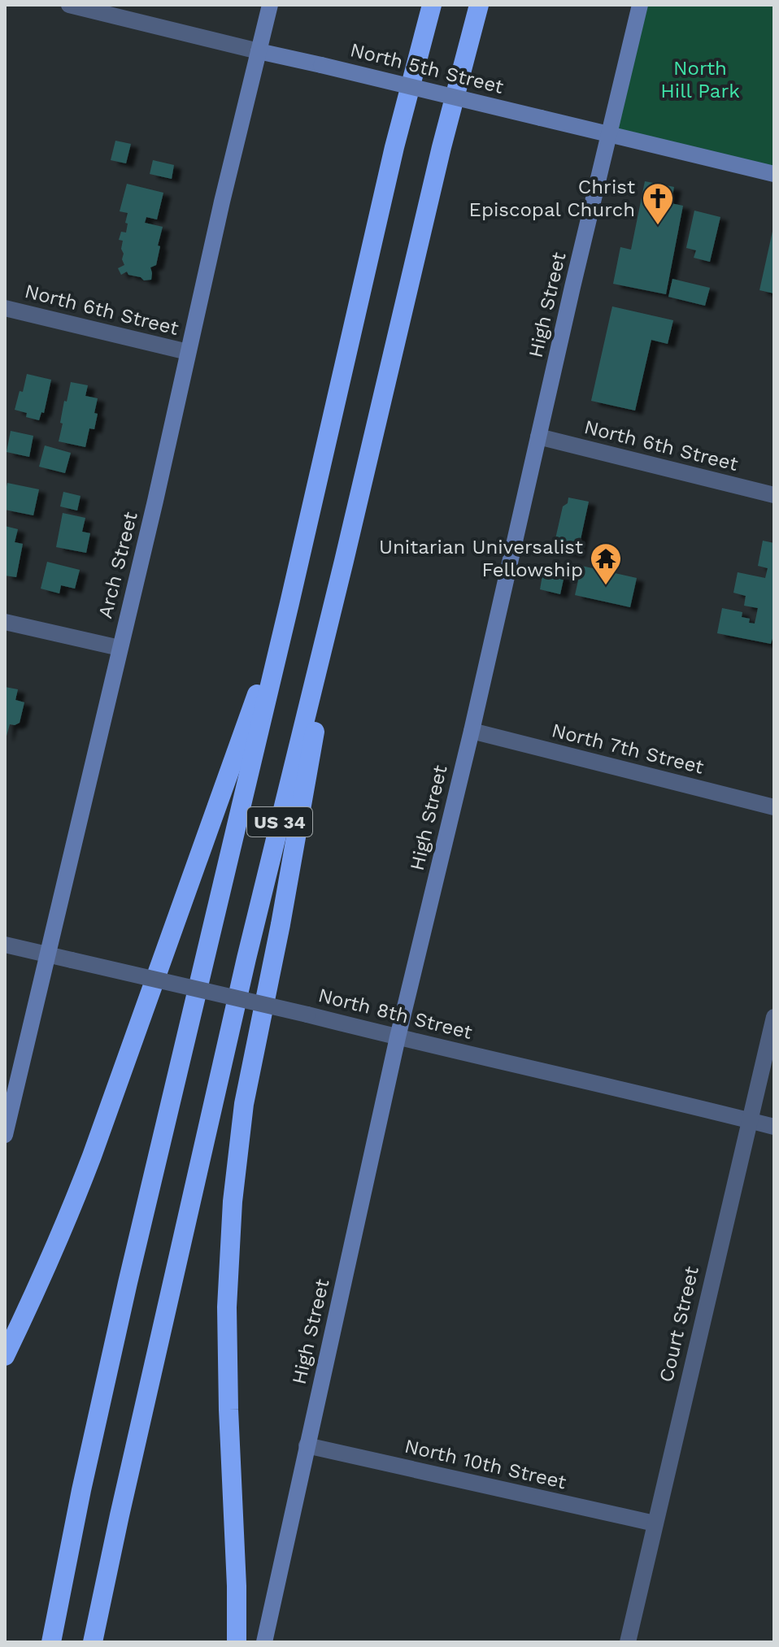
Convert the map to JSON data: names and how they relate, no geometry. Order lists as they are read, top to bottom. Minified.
{"streets":{"highway":["US 34"],"street":["North 5th Street","High Street","North 6th Street","Arch Street","North 7th Street","North 8th Street","Court Street","North 10th Street"]},"crossings":[["North 5th Street","High Street"],["North 5th Street","Arch Street"],["High Street","North 6th Street"],["High Street","North 7th Street"],["High Street","North 8th Street"],["High Street","North 10th Street"],["North 6th Street","Arch Street"],["Arch Street","North 8th Street"],["North 8th Street","Court Street"],["Court Street","North 10th Street"]],"parks":["North Hill Park"],"places":{"church":["Christ Episcopal Church"],"temple":["Unitarian Universalist Fellowship"]}}
